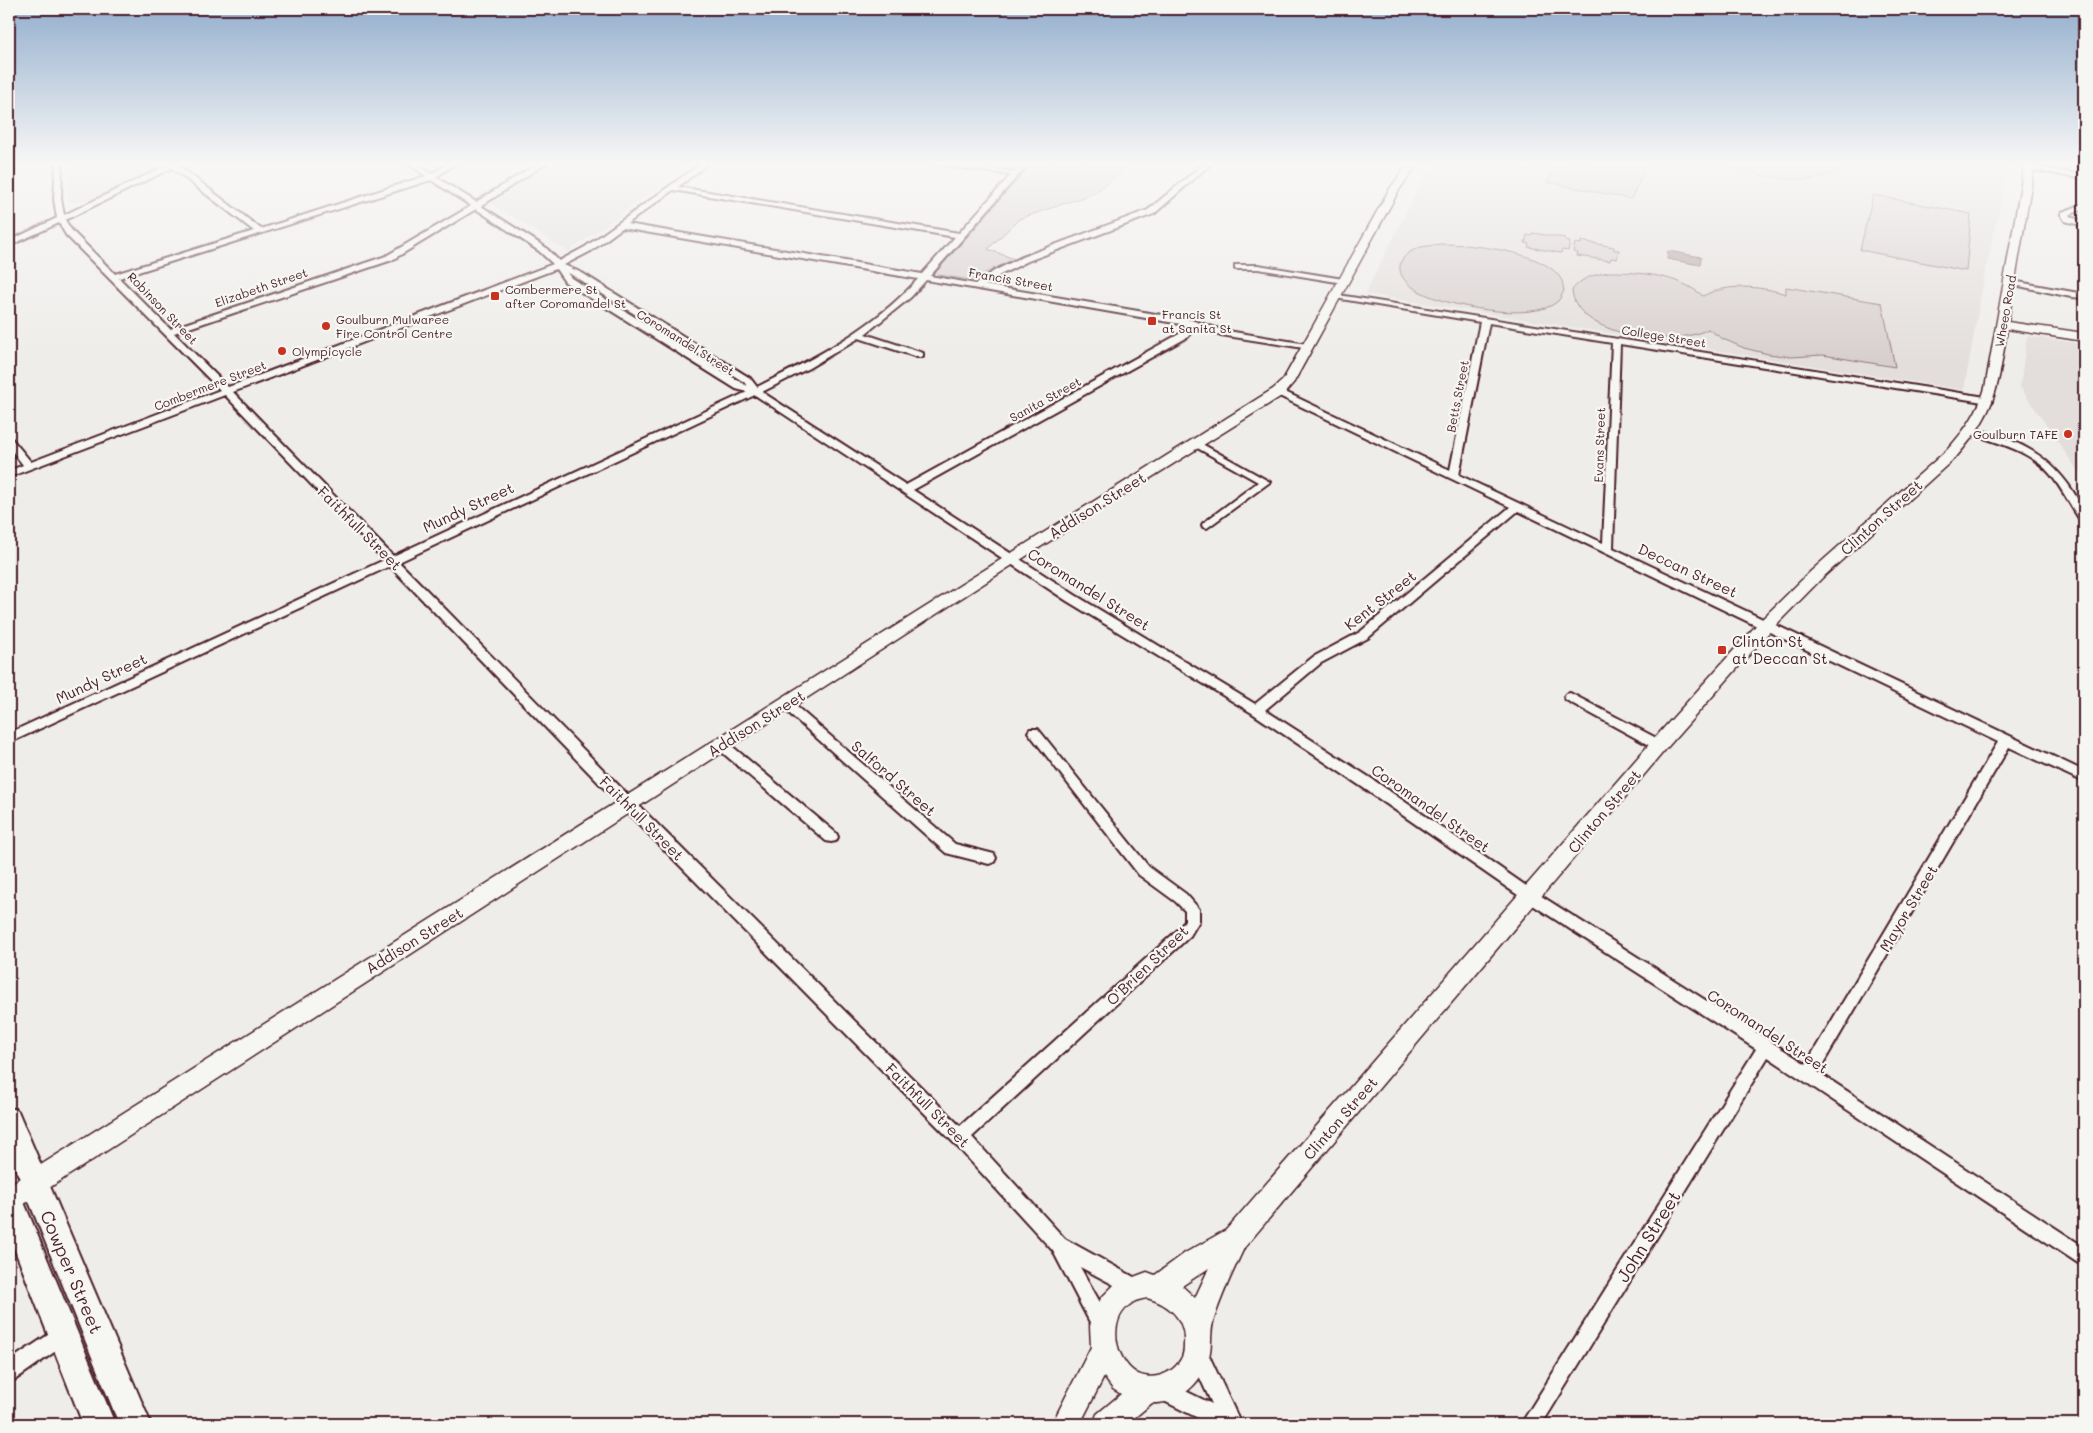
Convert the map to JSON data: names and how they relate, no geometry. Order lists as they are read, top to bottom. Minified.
{"streets":{"main road":["Cowper Street"],"street":["Francis Street","Elizabeth Street","Robinson Street","Wheeo Road","College Street","Coromandel Street","Combermere Street","Betts Street","Sanita Street","Evans Street","Addison Street","Mundy Street","Clinton Street","Faithfull Street","Deccan Street","Kent Street","Salford Street","Mayor Street","O'Brien Street","John Street"]},"crossings":[["Francis Street","Sanita Street"],["Francis Street","Addison Street"],["Francis Street","Mundy Street"],["Elizabeth Street","Robinson Street"],["Robinson Street","Combermere Street"],["Robinson Street","Faithfull Street"],["Wheeo Road","College Street"],["Wheeo Road","Clinton Street"],["College Street","Betts Street"],["College Street","Evans Street"],["College Street","Addison Street"],["College Street","Clinton Street"],["Coromandel Street","Combermere Street"],["Coromandel Street","Sanita Street"],["Coromandel Street","Addison Street"],["Coromandel Street","Mundy Street"],["Coromandel Street","Clinton Street"],["Coromandel Street","Kent Street"],["Coromandel Street","Mayor Street"],["Coromandel Street","John Street"],["Combermere Street","Faithfull Street"],["Betts Street","Deccan Street"],["Evans Street","Deccan Street"],["Addison Street","Faithfull Street"],["Addison Street","Deccan Street"],["Addison Street","Salford Street"],["Addison Street","Cowper Street"],["Mundy Street","Faithfull Street"],["Clinton Street","Faithfull Street"],["Clinton Street","Deccan Street"],["Faithfull Street","O'Brien Street"],["Deccan Street","Kent Street"],["Deccan Street","Mayor Street"]],"places":{"transit":["Combermere St after Coromandel St","Francis St at Sanita St","Clinton St at Deccan St"],"other":["Goulburn Mulwaree Fire Control Centre","Olympicycle","Goulburn TAFE"]}}
